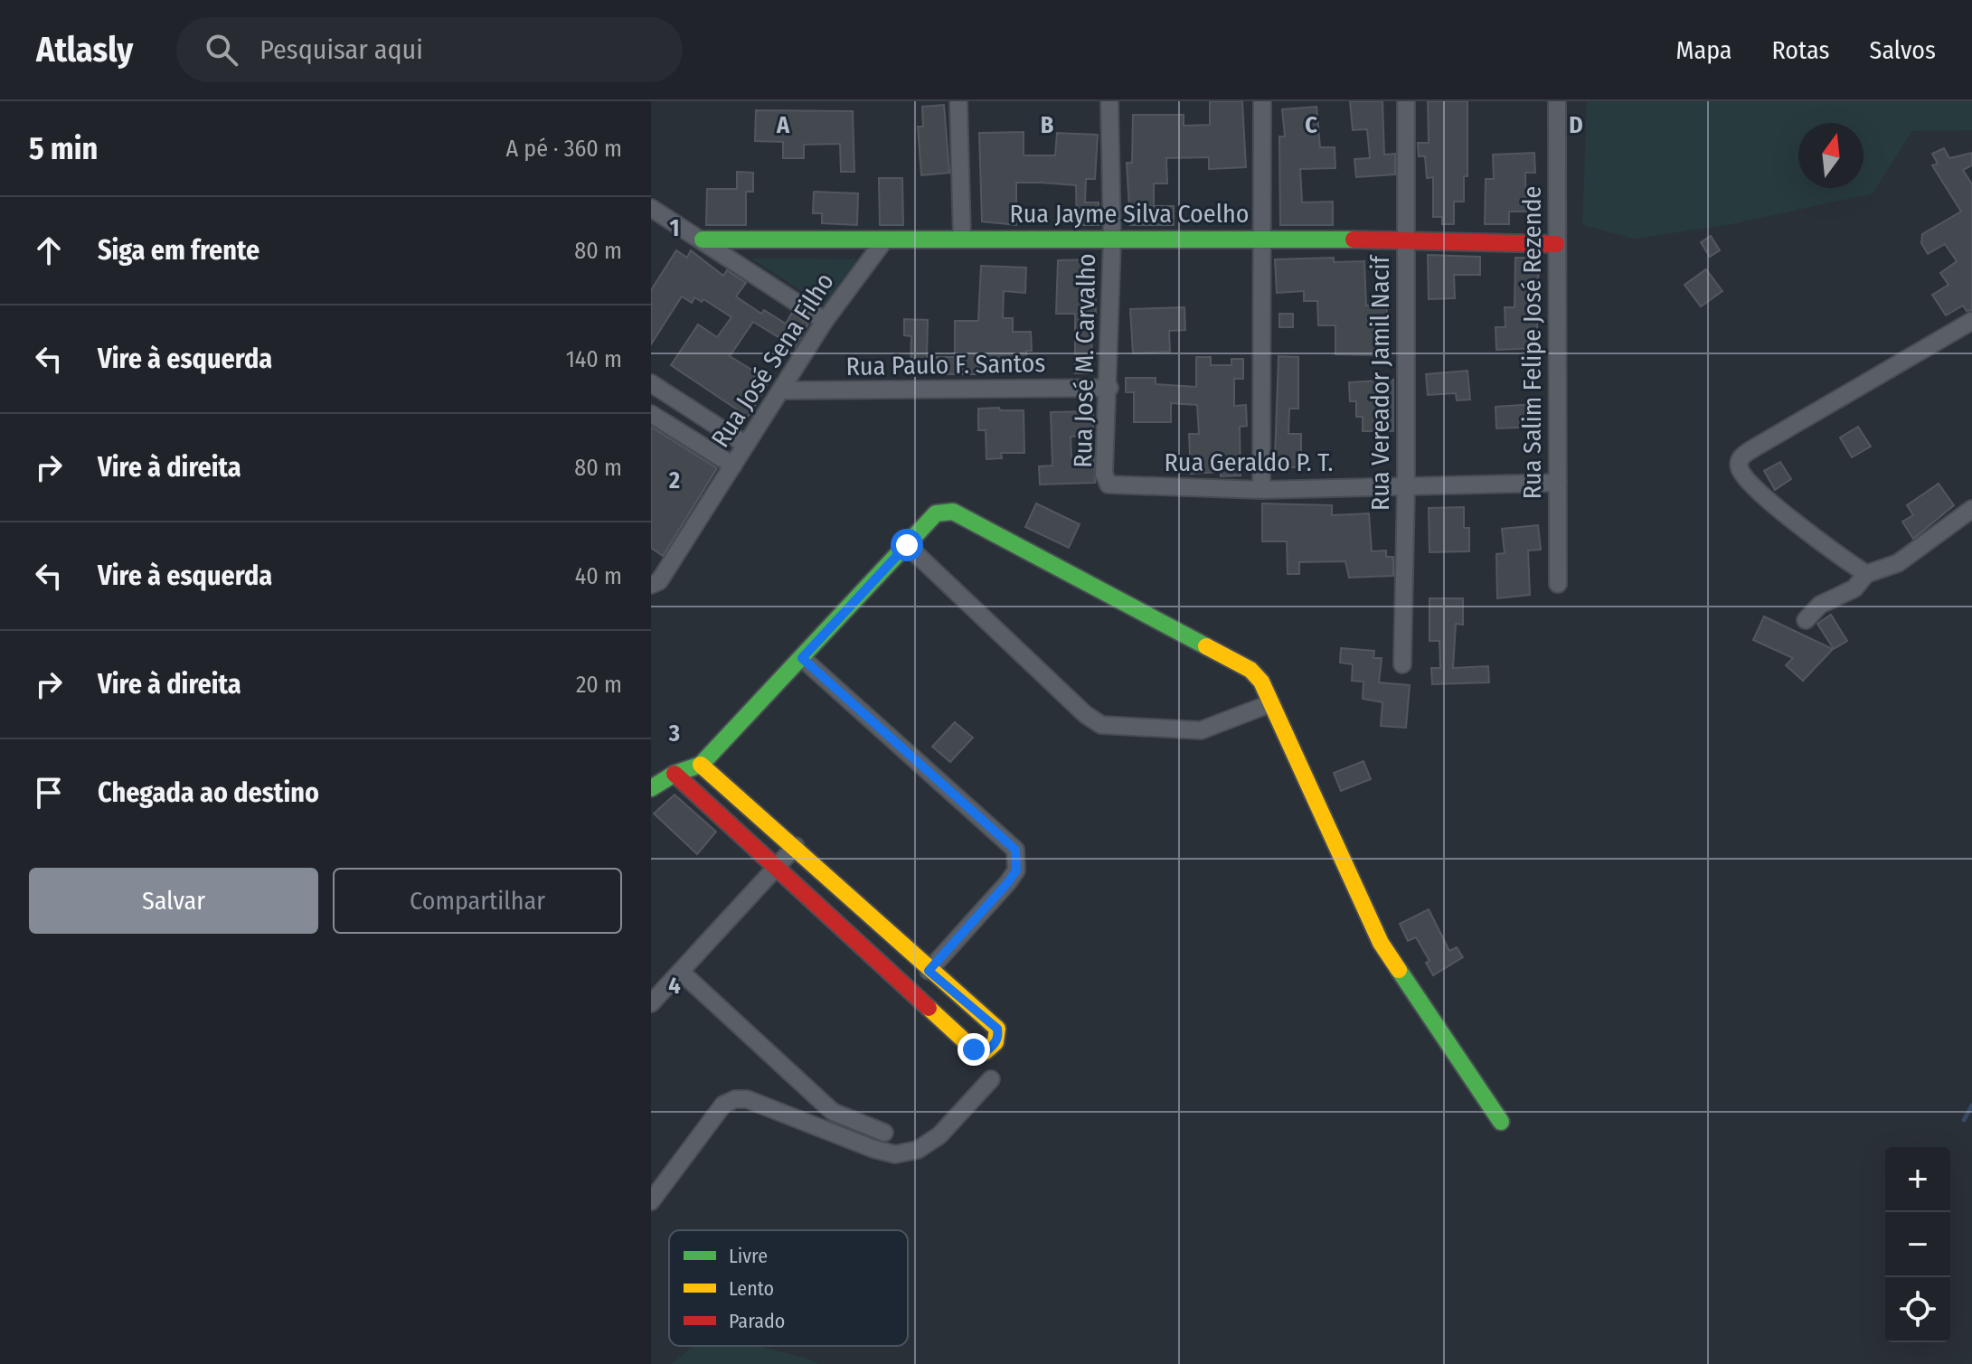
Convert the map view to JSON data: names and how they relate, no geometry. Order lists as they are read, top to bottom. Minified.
{"streets":{"street":["Rua Jayme Silva Coelho","Rua Salim Felipe José Rezende","Rua José Sena Filho","Rua José M. Carvalho","Rua Paulo F. Santos","Rua Vereador Jamil Nacif","Rua Geraldo P. T."]},"crossings":[["Rua Jayme Silva Coelho","Rua Salim Felipe José Rezende"],["Rua Jayme Silva Coelho","Rua José Sena Filho"],["Rua Jayme Silva Coelho","Rua José M. Carvalho"],["Rua Jayme Silva Coelho","Rua Vereador Jamil Nacif"],["Rua Salim Felipe José Rezende","Rua Geraldo P. T."],["Rua José Sena Filho","Rua Paulo F. Santos"],["Rua José M. Carvalho","Rua Paulo F. Santos"],["Rua José M. Carvalho","Rua Geraldo P. T."],["Rua Vereador Jamil Nacif","Rua Geraldo P. T."]],"legend":["Livre","Lento","Parado"],"north":"top","page":{"header":"Atlasly","search":"Pesquisar aqui","nav":["Mapa","Rotas","Salvos"],"heading":["5 min","A pé · 360 m"],"list":[["Siga em frente","80 m"],["Vire à esquerda","140 m"],["Vire à direita","80 m"],["Vire à esquerda","40 m"],["Vire à direita","20 m"],"Chegada ao destino"],"buttons":["Salvar","Compartilhar"],"map_buttons":["+","−"]},"grid":{"columns":["A","B","C","D"],"rows":["1","2","3","4"]}}
